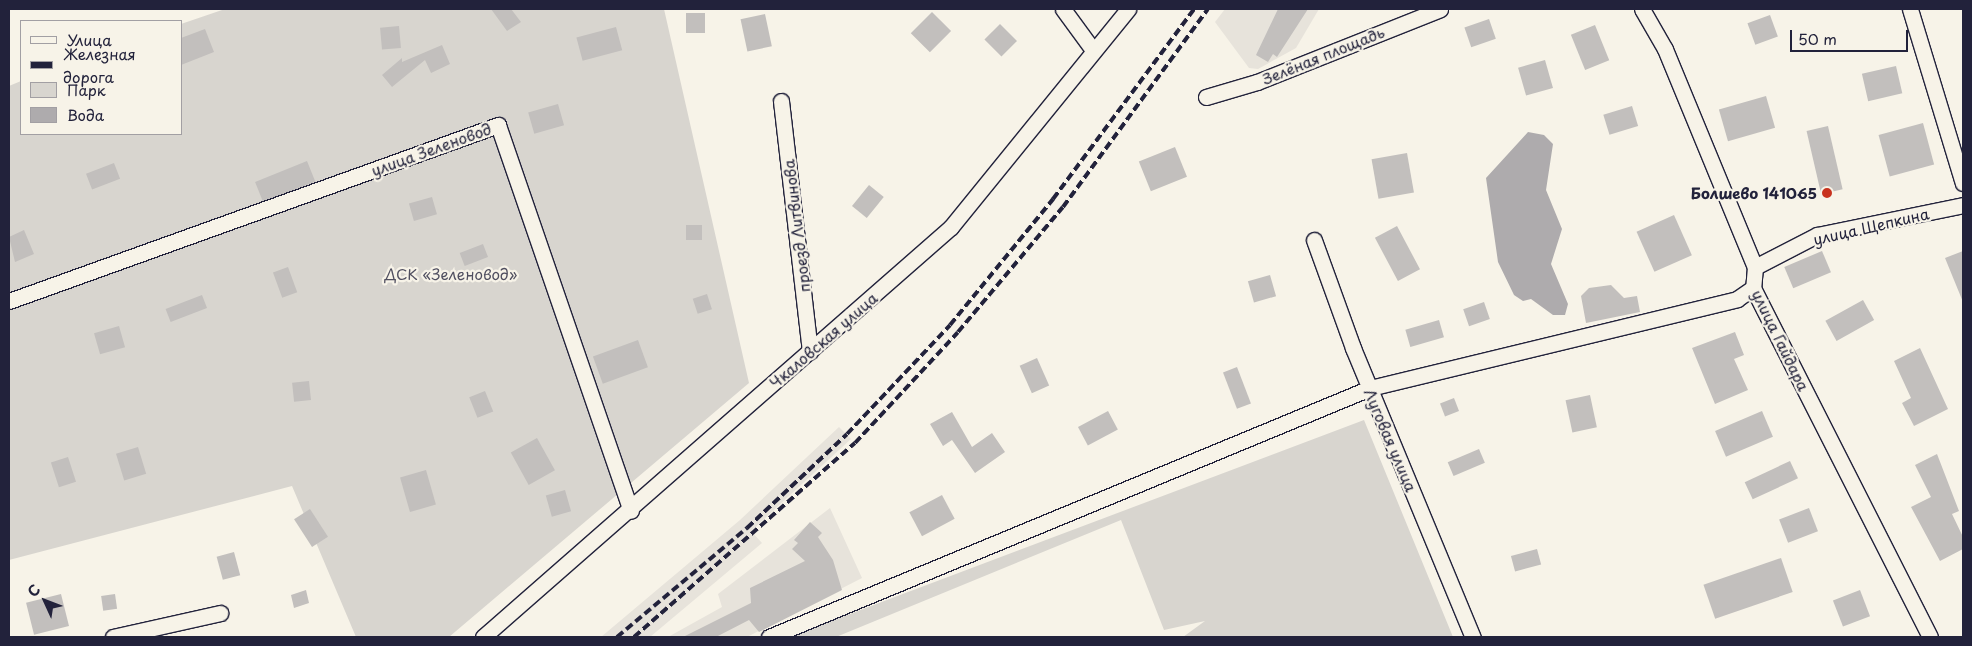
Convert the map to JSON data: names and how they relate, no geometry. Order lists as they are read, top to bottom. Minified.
{"streets":{"street":["Зелёная площадь","улица Зеленовод","проезд Литвинова","улица Щепкина","Чкаловская улица","улица Гайдара","Луговая улица"]},"crossings":[["улица Зеленовод","Чкаловская улица"],["проезд Литвинова","Чкаловская улица"],["улица Щепкина","улица Гайдара"]],"parks":["ДСК «Зеленовод»"],"places":["Болшево 141065"],"legend":["Улица","Железная дорога","Парк","Вода"],"scale_bar":"50 m","north":"top left"}
